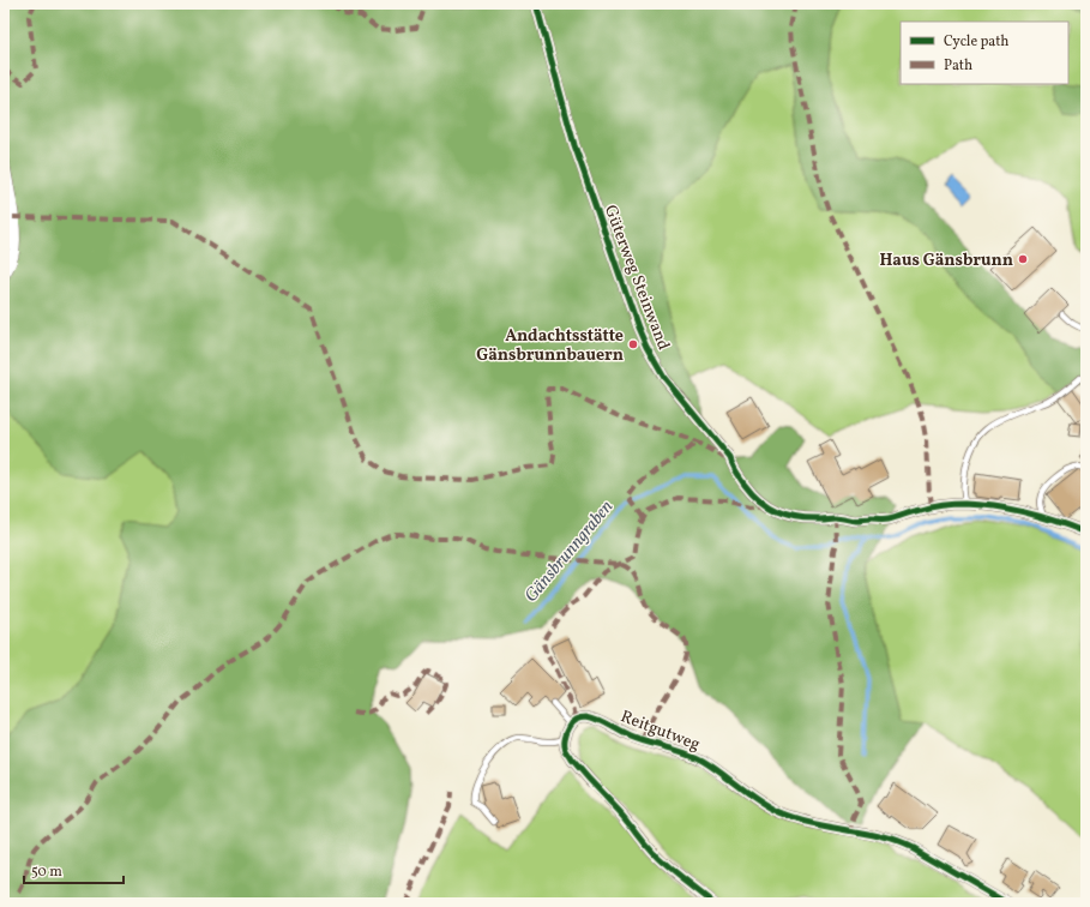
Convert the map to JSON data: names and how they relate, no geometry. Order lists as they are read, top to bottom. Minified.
{"streets":{"street":["Güterweg Steinwand","Reitgutweg"]},"water":["Gänsbrunngraben"],"places":["Haus Gänsbrunn","Andachtsstätte Gänsbrunnbauern"],"legend":["Cycle path","Path"],"scale_bar":"50 m"}
